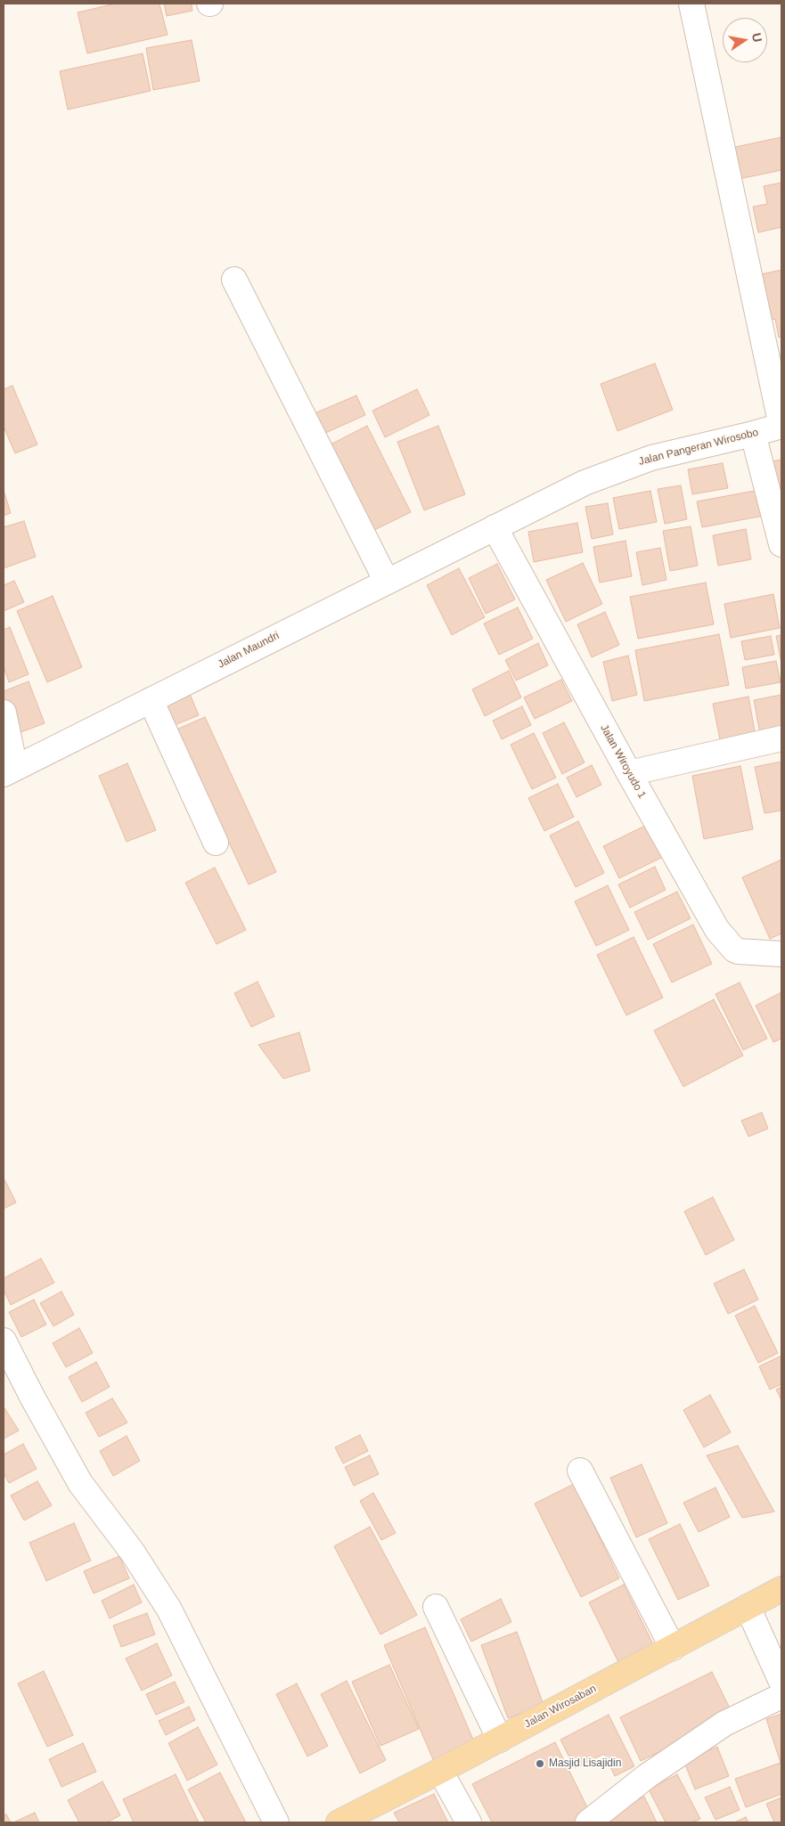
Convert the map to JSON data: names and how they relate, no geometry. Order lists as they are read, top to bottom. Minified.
{"streets":{"main road":["Jalan Wirosaban"],"street":["Jalan Pangeran Wirosobo","Jalan Maundri","Jalan Wiroyudo 1"]},"crossings":[["Jalan Pangeran Wirosobo","Jalan Maundri"],["Jalan Pangeran Wirosobo","Jalan Wiroyudo 1"],["Jalan Maundri","Jalan Wiroyudo 1"]],"places":["Masjid Lisajidin"],"north":"right"}
